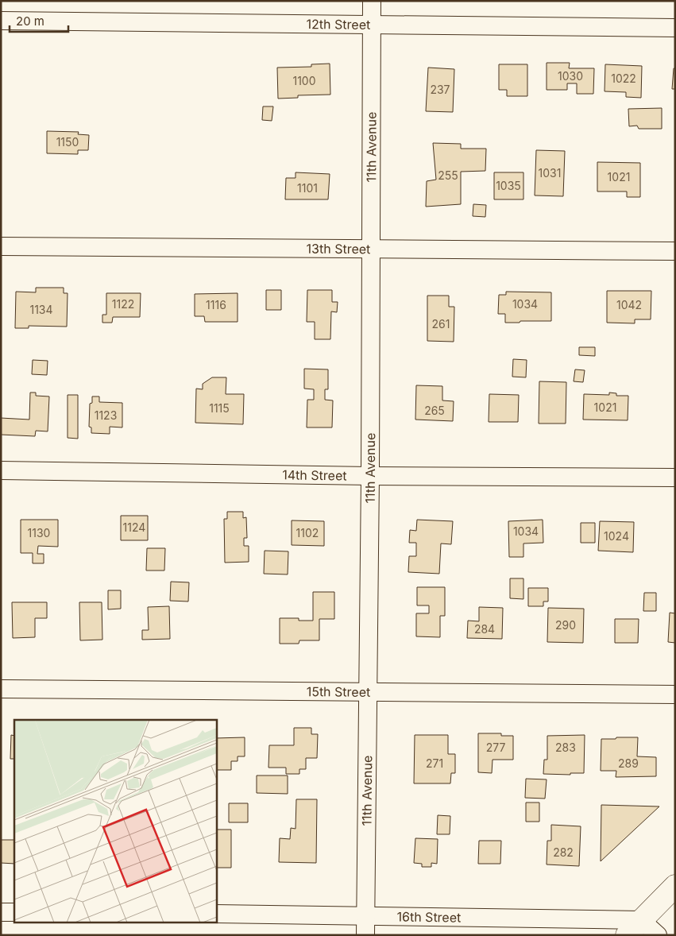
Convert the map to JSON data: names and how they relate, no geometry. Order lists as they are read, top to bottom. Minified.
{"streets":{"street":["12th Street","11th Avenue","13th Street","14th Street","15th Street","16th Street"]},"crossings":[["12th Street","11th Avenue"],["11th Avenue","13th Street"],["11th Avenue","14th Street"],["11th Avenue","15th Street"],["11th Avenue","16th Street"]],"house_numbers":["1030","1022","1100","237","1150","1031","255","1021","1035","1101","1122","1034","1116","1042","1134","261","1021","1115","265","1123","1124","1034","1130","1102","1024","290","284","277","283","271","289","282"],"scale_bar":"20 m"}
